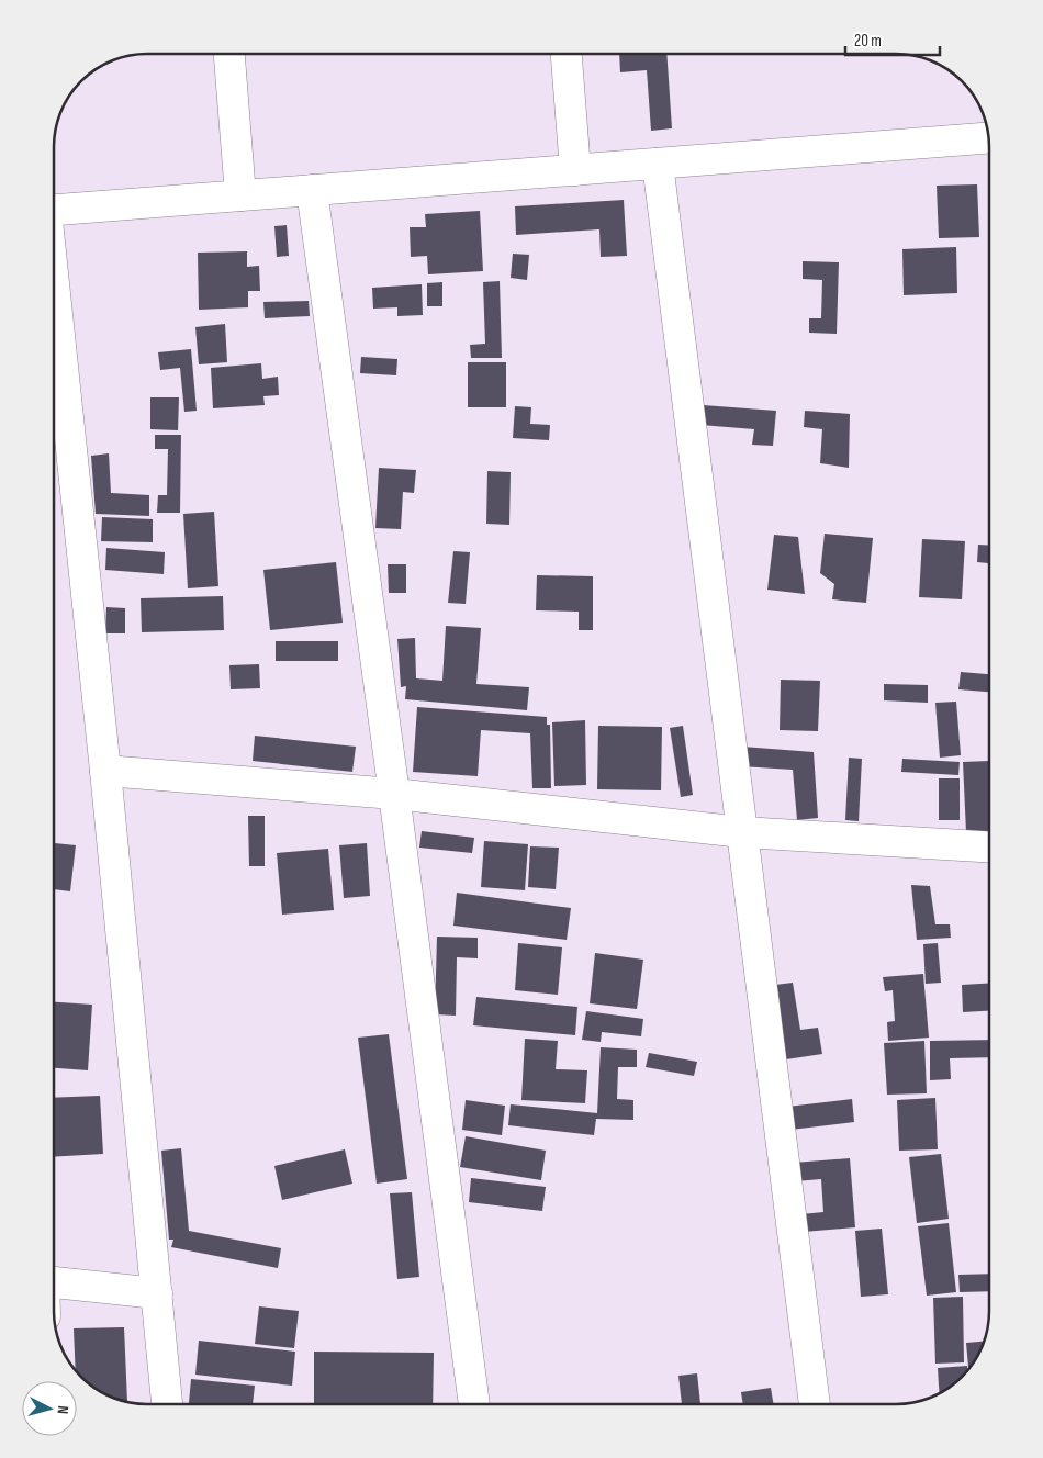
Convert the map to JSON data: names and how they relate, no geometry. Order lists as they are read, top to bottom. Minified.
{"scale_bar":"20 m","north":"right"}
